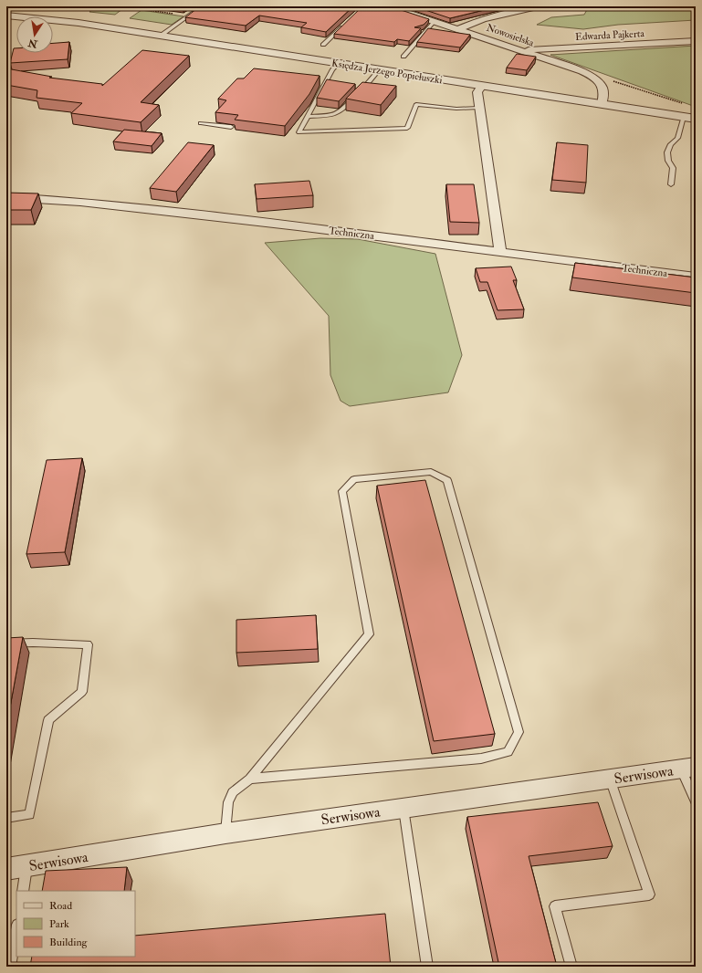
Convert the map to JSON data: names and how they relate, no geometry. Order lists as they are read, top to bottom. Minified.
{"streets":{"street":["Nowosielska","Edwarda Pajkerta","Księdza Jerzego Popiełuszki","Techniczna","Serwisowa"]},"crossings":[["Nowosielska","Edwarda Pajkerta"],["Nowosielska","Księdza Jerzego Popiełuszki"]],"legend":["Road","Park","Building"],"north":"bottom"}
